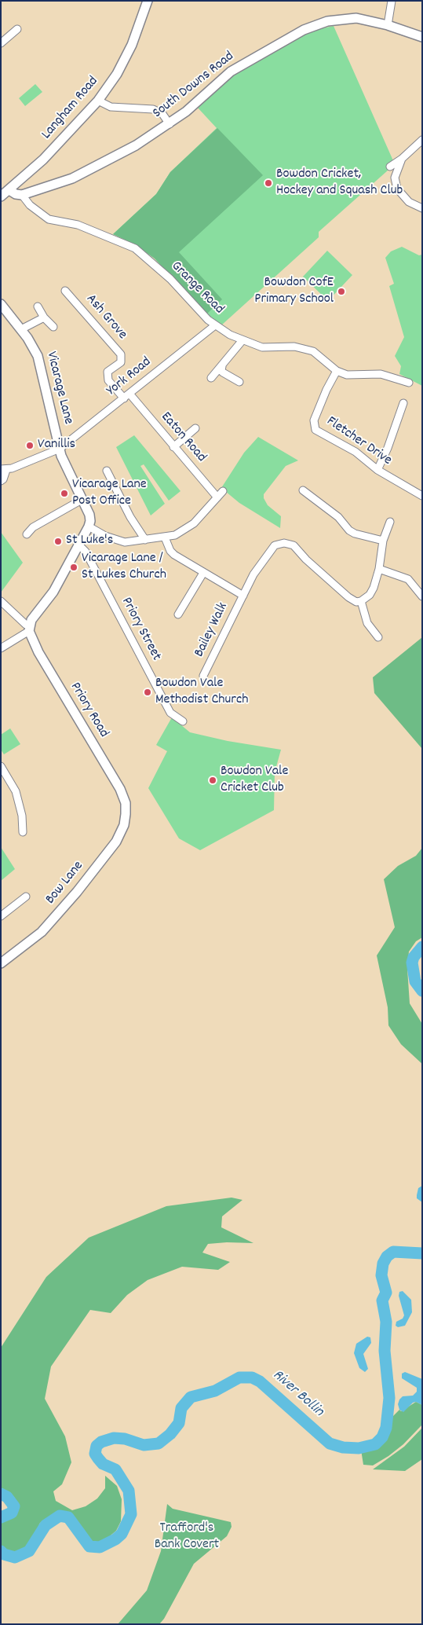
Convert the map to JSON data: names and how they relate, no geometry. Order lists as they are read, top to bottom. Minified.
{"streets":{"street":["South Downs Road","Langham Road","Grange Road","Ash Grove","York Road","Vicarage Lane","Eaton Road","Fletcher Drive","Priory Street","Bailey Walk","Priory Road","Bow Lane"]},"crossings":[["South Downs Road","Grange Road"],["Grange Road","York Road"],["Grange Road","Fletcher Drive"],["Ash Grove","York Road"],["Ash Grove","Eaton Road"],["York Road","Vicarage Lane"],["York Road","Eaton Road"],["Priory Road","Bow Lane"]],"water":["River Bollin"],"parks":["Trafford's Bank Covert"],"places":["Bowdon Cricket, Hockey and Squash Club","Bowdon CofE Primary School","Vanillis","Vicarage Lane Post Office","St Luke's","Vicarage Lane / St Lukes Church","Bowdon Vale Methodist Church","Bowdon Vale Cricket Club"]}
